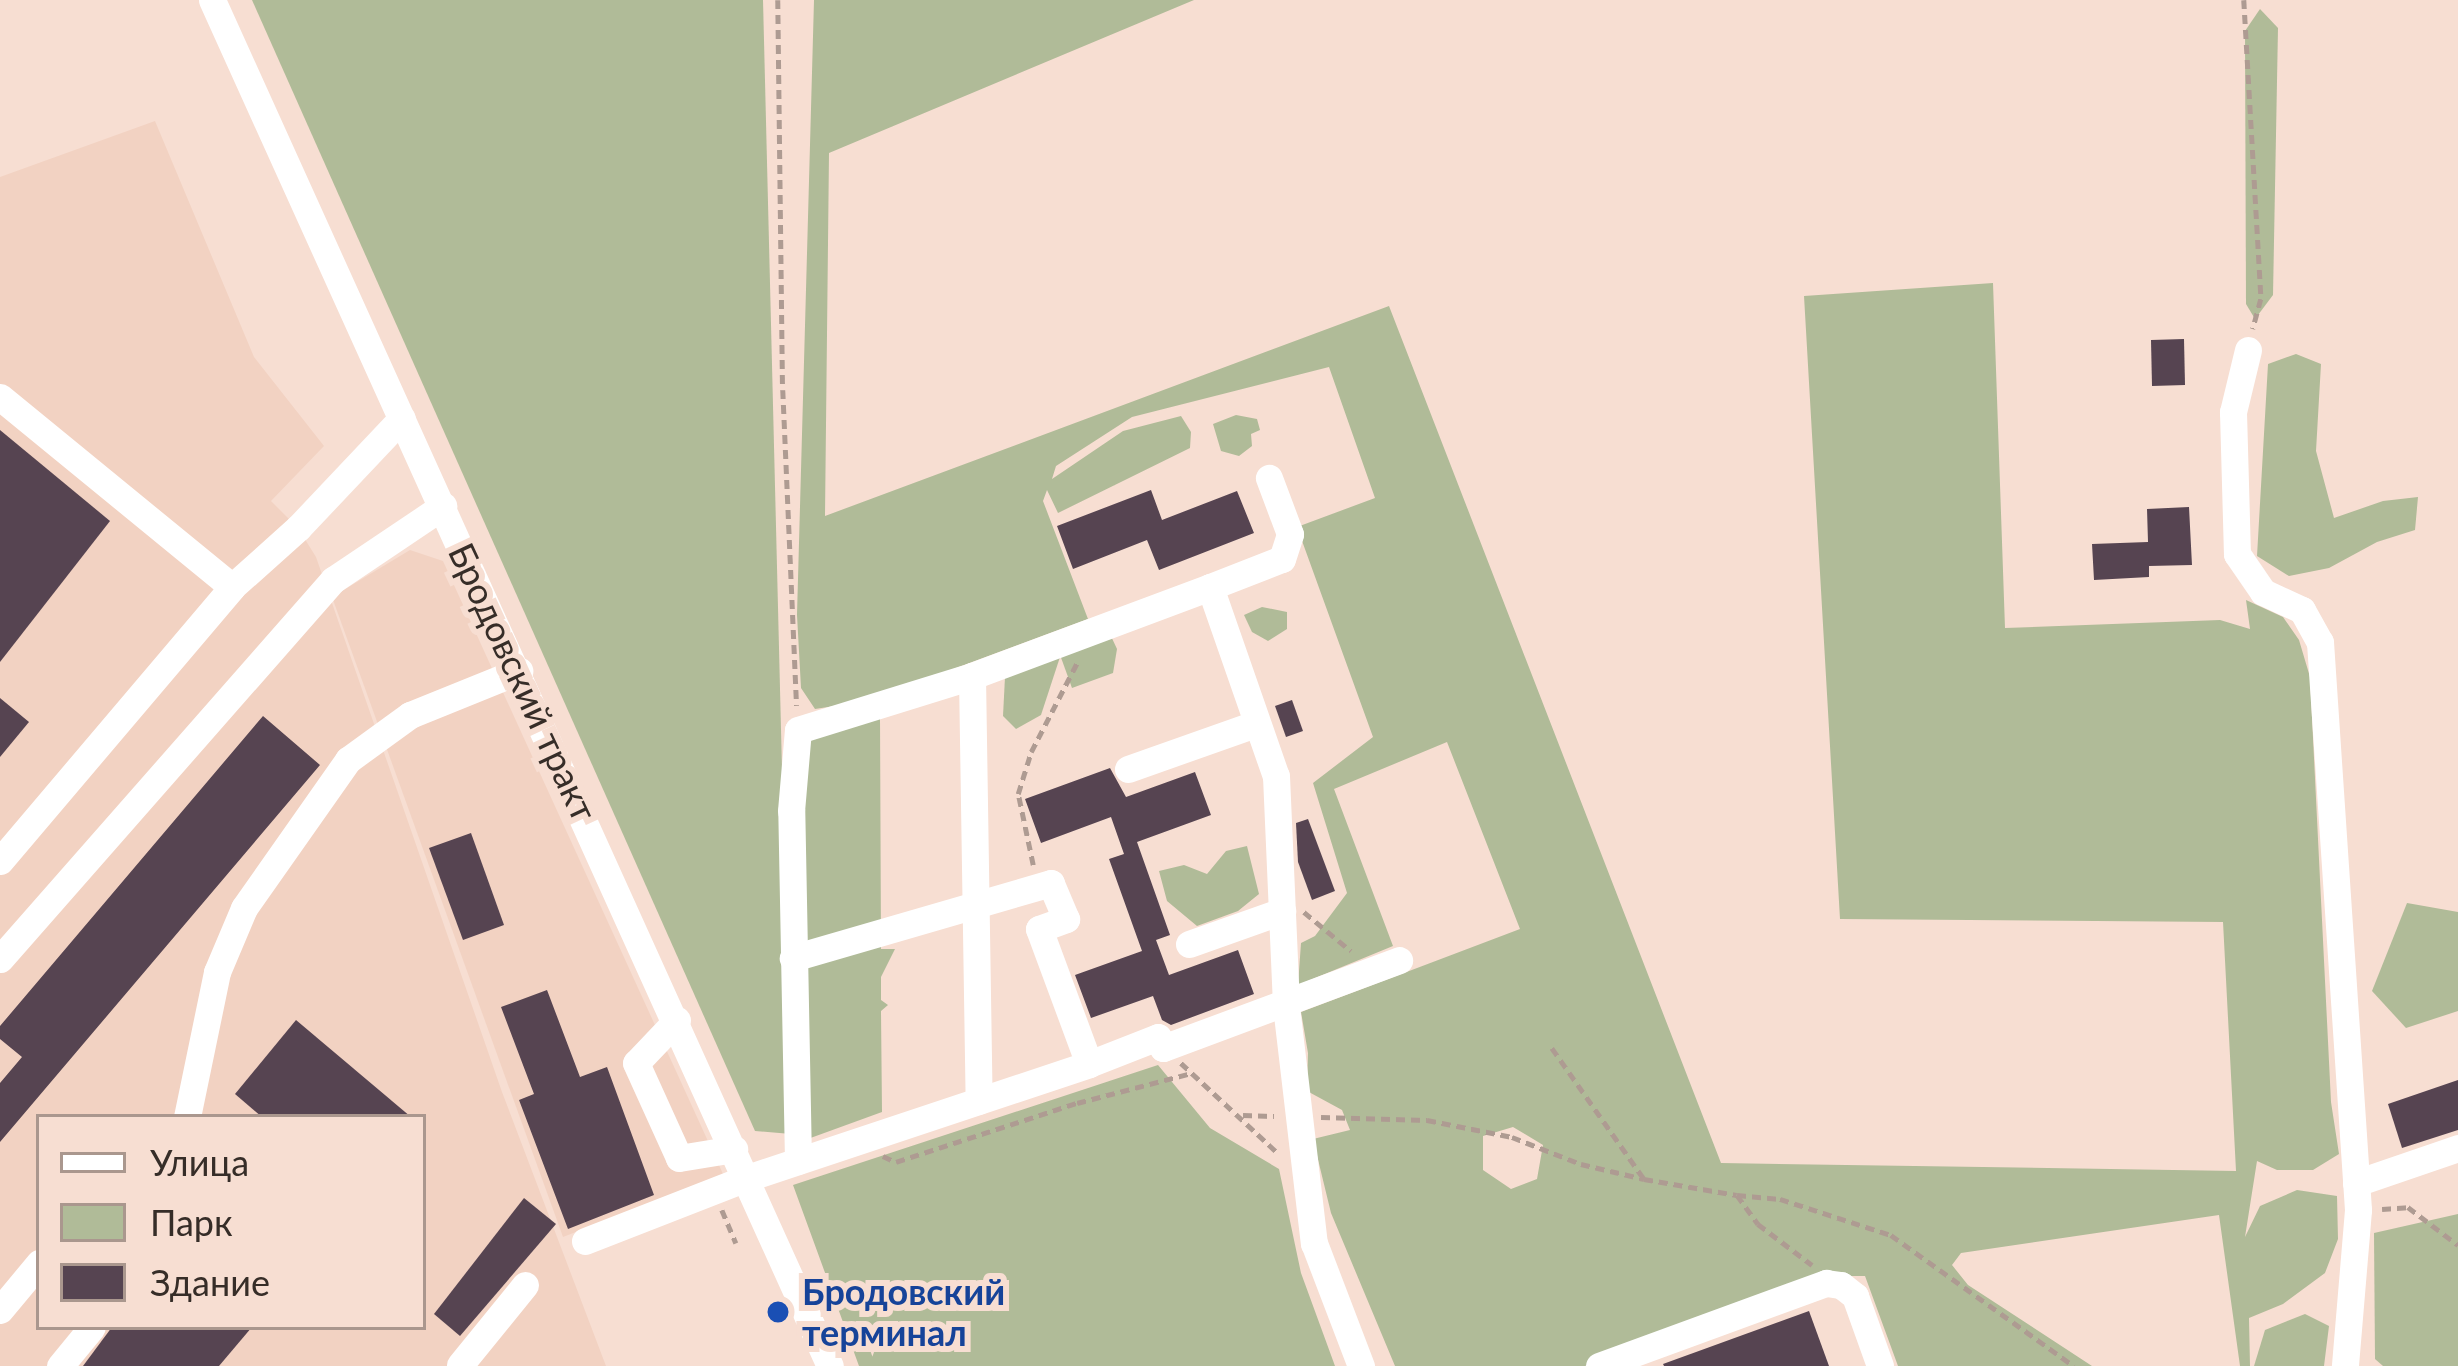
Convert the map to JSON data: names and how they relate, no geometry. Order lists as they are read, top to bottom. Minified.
{"streets":{"street":["Бродовский тракт"]},"places":["Бродовский терминал"],"legend":["Улица","Парк","Здание"]}
